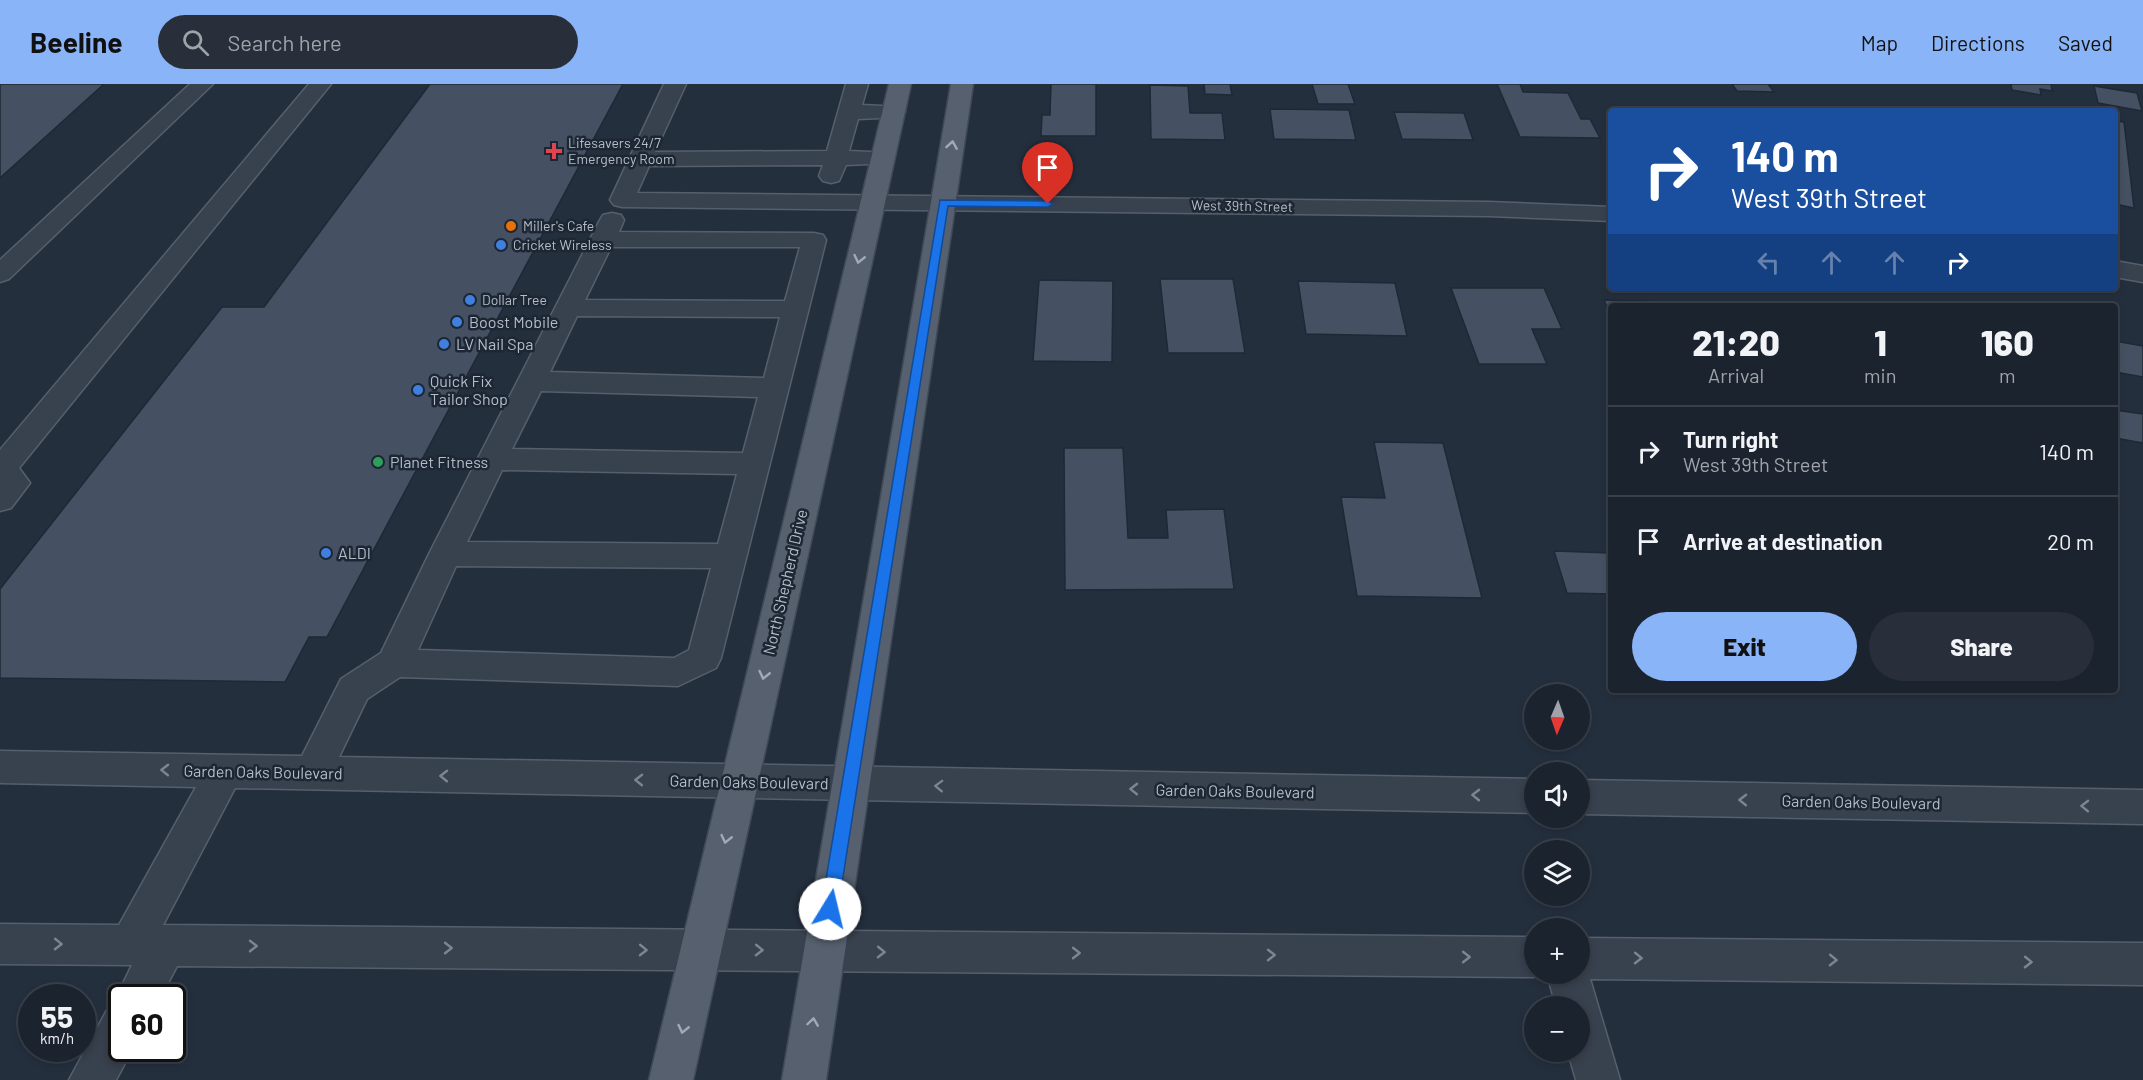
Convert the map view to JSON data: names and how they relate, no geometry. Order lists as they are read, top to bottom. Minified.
{"streets":{"main road":["North Shepherd Drive"],"street":["West 39th Street","Garden Oaks Boulevard"]},"crossings":[["West 39th Street","North Shepherd Drive"],["North Shepherd Drive","Garden Oaks Boulevard"]],"places":{"health":["Lifesavers 24/7 Emergency Room"],"other":["Miller's Cafe","Cricket Wireless","Dollar Tree","Boost Mobile","LV Nail Spa","Quick Fix Tailor Shop","Planet Fitness","ALDI"]},"north":"bottom","page":{"header":"Beeline","search":"Search here","nav":["Map","Directions","Saved"],"turn":["140 m","West 39th Street"],"eta":["21:20","Arrival","1","min","160","m"],"list":[{"name":"Turn right","note":"West 39th Street","value":"140 m"},{"name":"Arrive at destination","value":"20 m"}],"buttons":["Exit","Share"],"map_buttons":["+","−"],"speed":"55 km/h","limit":"60"}}
